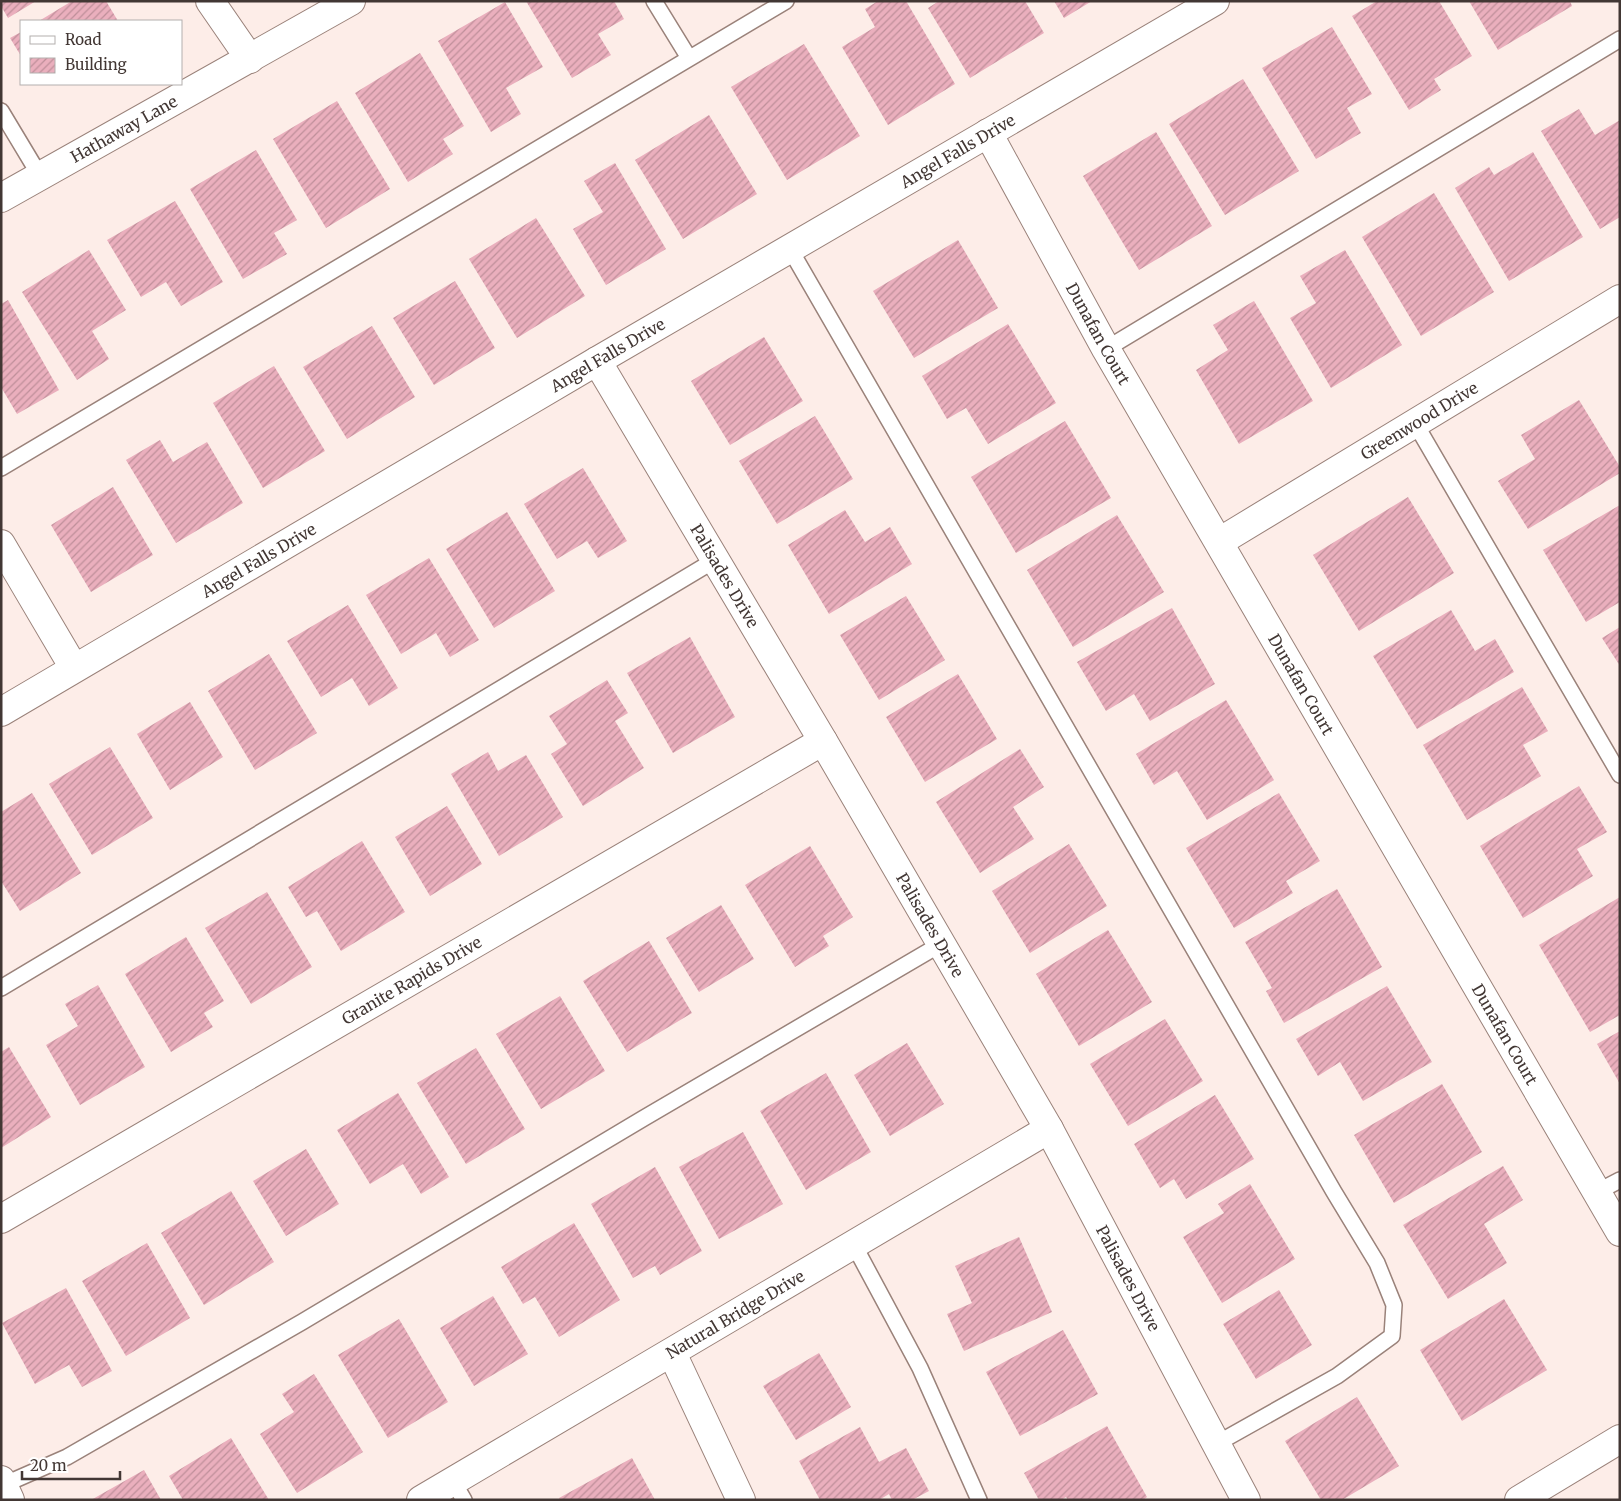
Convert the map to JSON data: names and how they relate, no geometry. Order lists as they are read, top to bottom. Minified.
{"streets":{"street":["Hathaway Lane","Angel Falls Drive","Dunafan Court","Greenwood Drive","Palisades Drive","Granite Rapids Drive","Natural Bridge Drive"]},"crossings":[["Angel Falls Drive","Dunafan Court"],["Angel Falls Drive","Palisades Drive"],["Dunafan Court","Greenwood Drive"],["Palisades Drive","Granite Rapids Drive"],["Palisades Drive","Natural Bridge Drive"]],"legend":["Road","Building"],"scale_bar":"20 m"}
